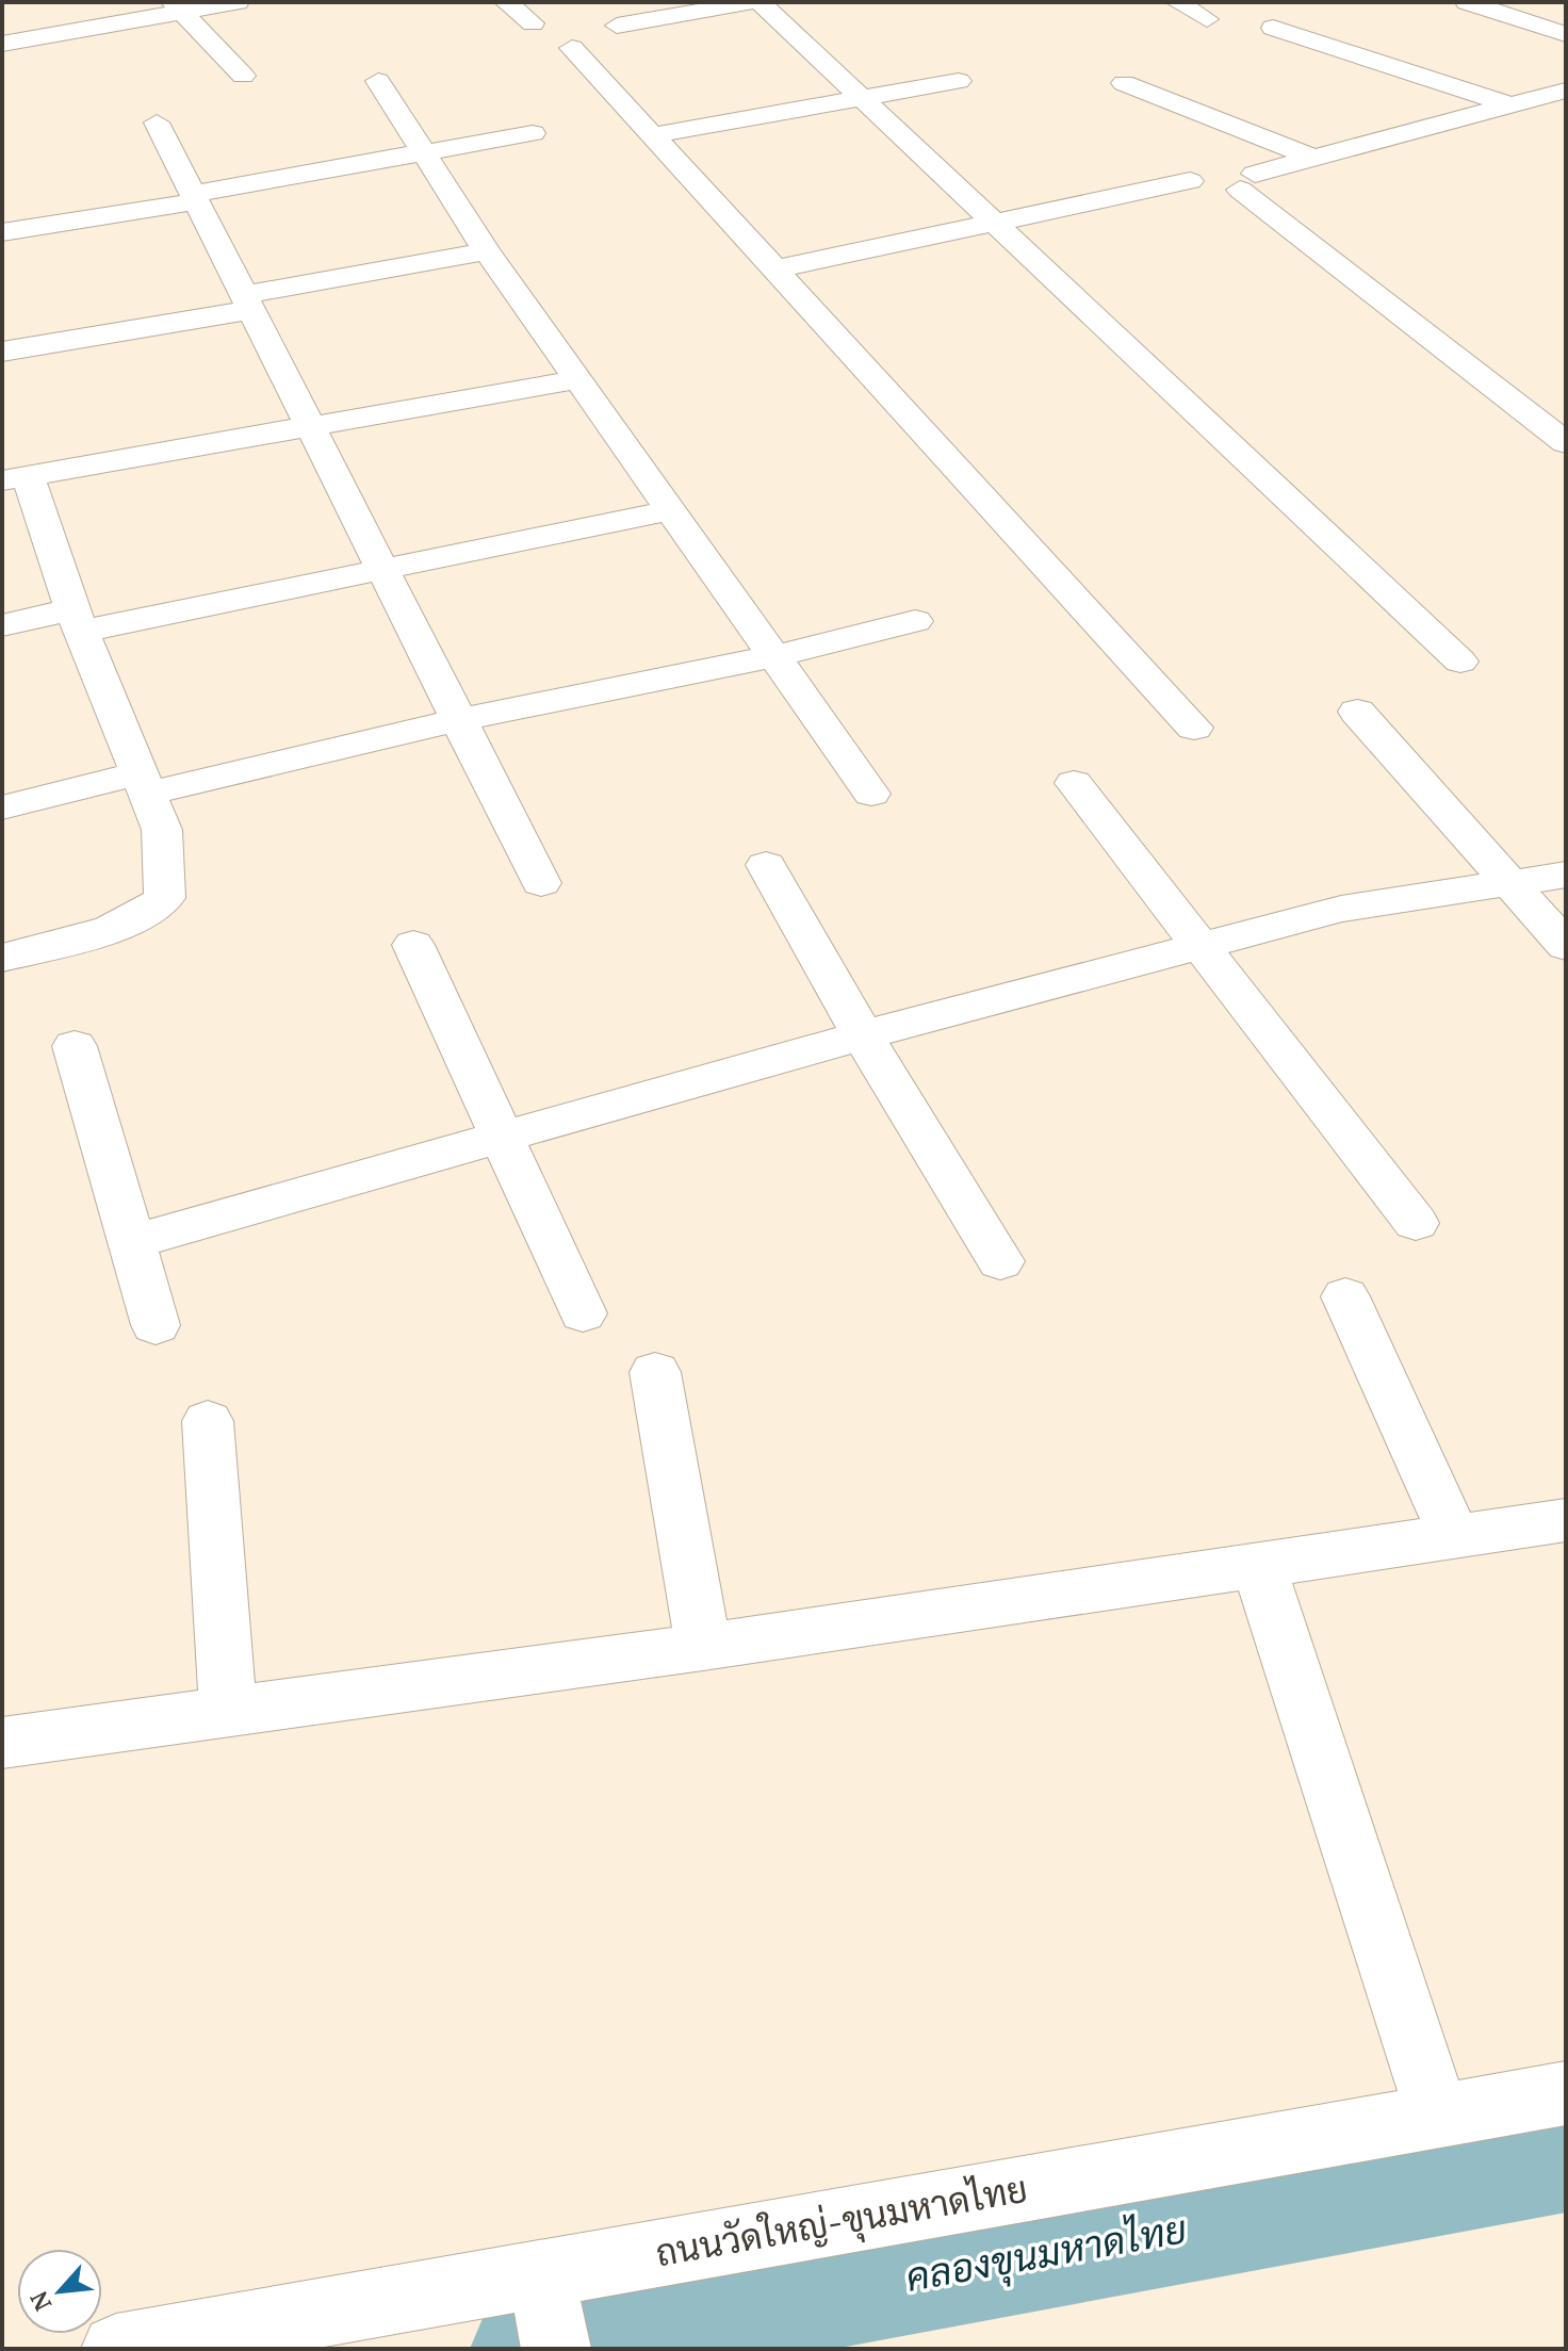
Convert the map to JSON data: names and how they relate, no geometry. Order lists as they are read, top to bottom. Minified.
{"streets":{"street":["ถนนวัดใหญ่-ขุนมหาดไทย"]},"water":["คลองขุนมหาดไทย"],"north":"bottom left"}
